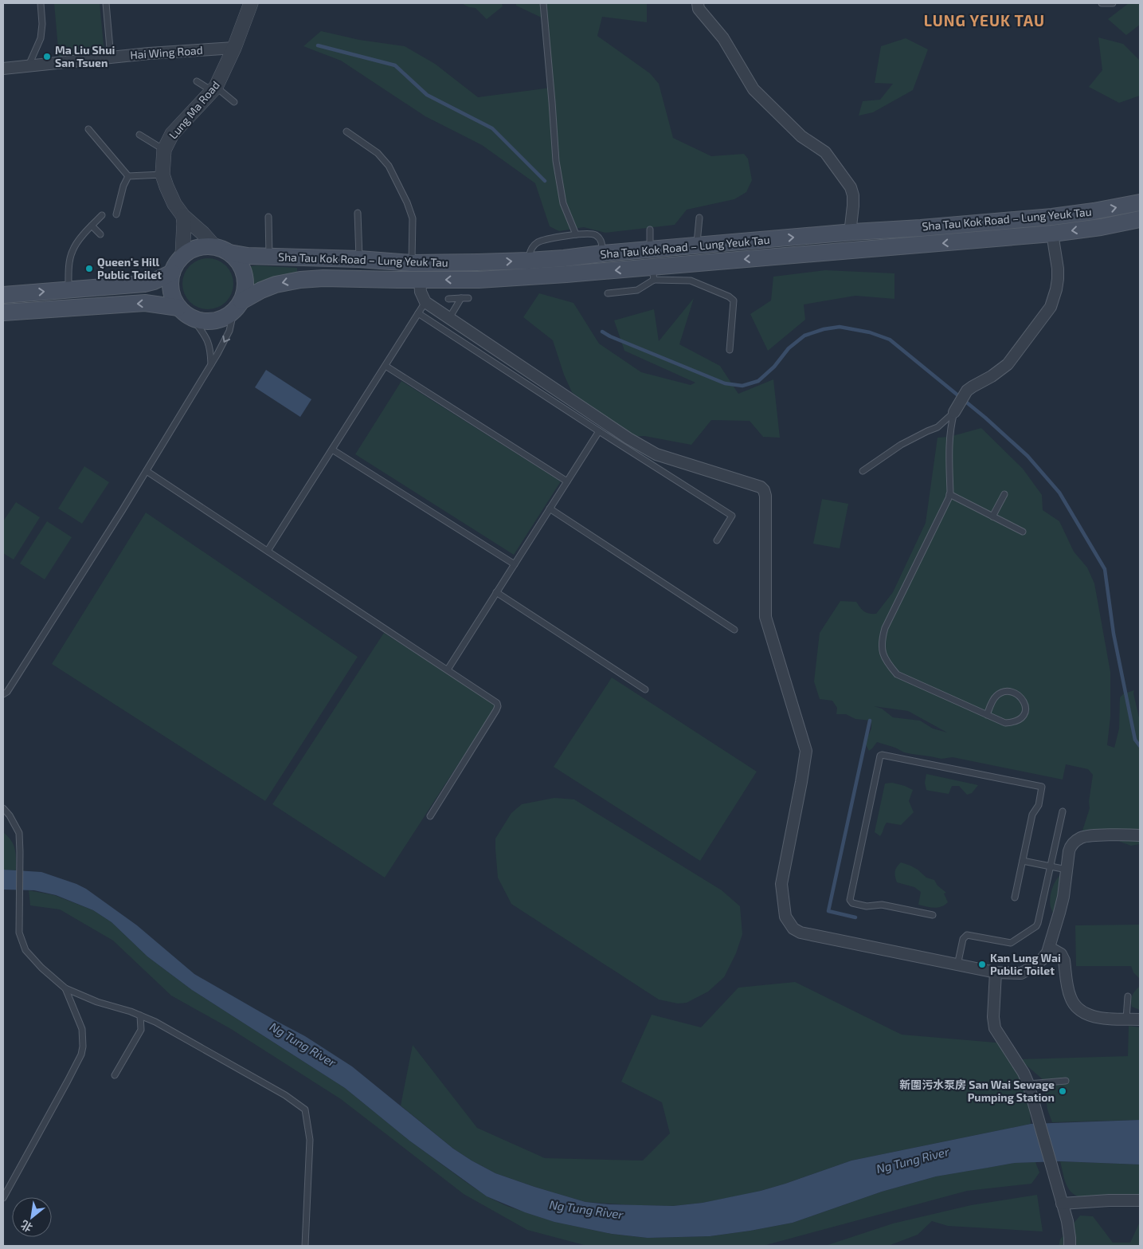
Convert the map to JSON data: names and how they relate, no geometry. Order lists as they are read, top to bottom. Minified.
{"streets":{"main road":["Sha Tau Kok Road – Lung Yeuk Tau"],"street":["Hai Wing Road","Lung Ma Road"]},"crossings":[["Hai Wing Road","Lung Ma Road"],["Lung Ma Road","Sha Tau Kok Road – Lung Yeuk Tau"]],"districts":["LUNG YEUK TAU"],"water":["Ng Tung River"],"places":["Ma Liu Shui San Tsuen","Queen's Hill Public Toilet","Kan Lung Wai Public Toilet","新圍污水泵房 San Wai Sewage Pumping Station"],"north":"bottom left"}
